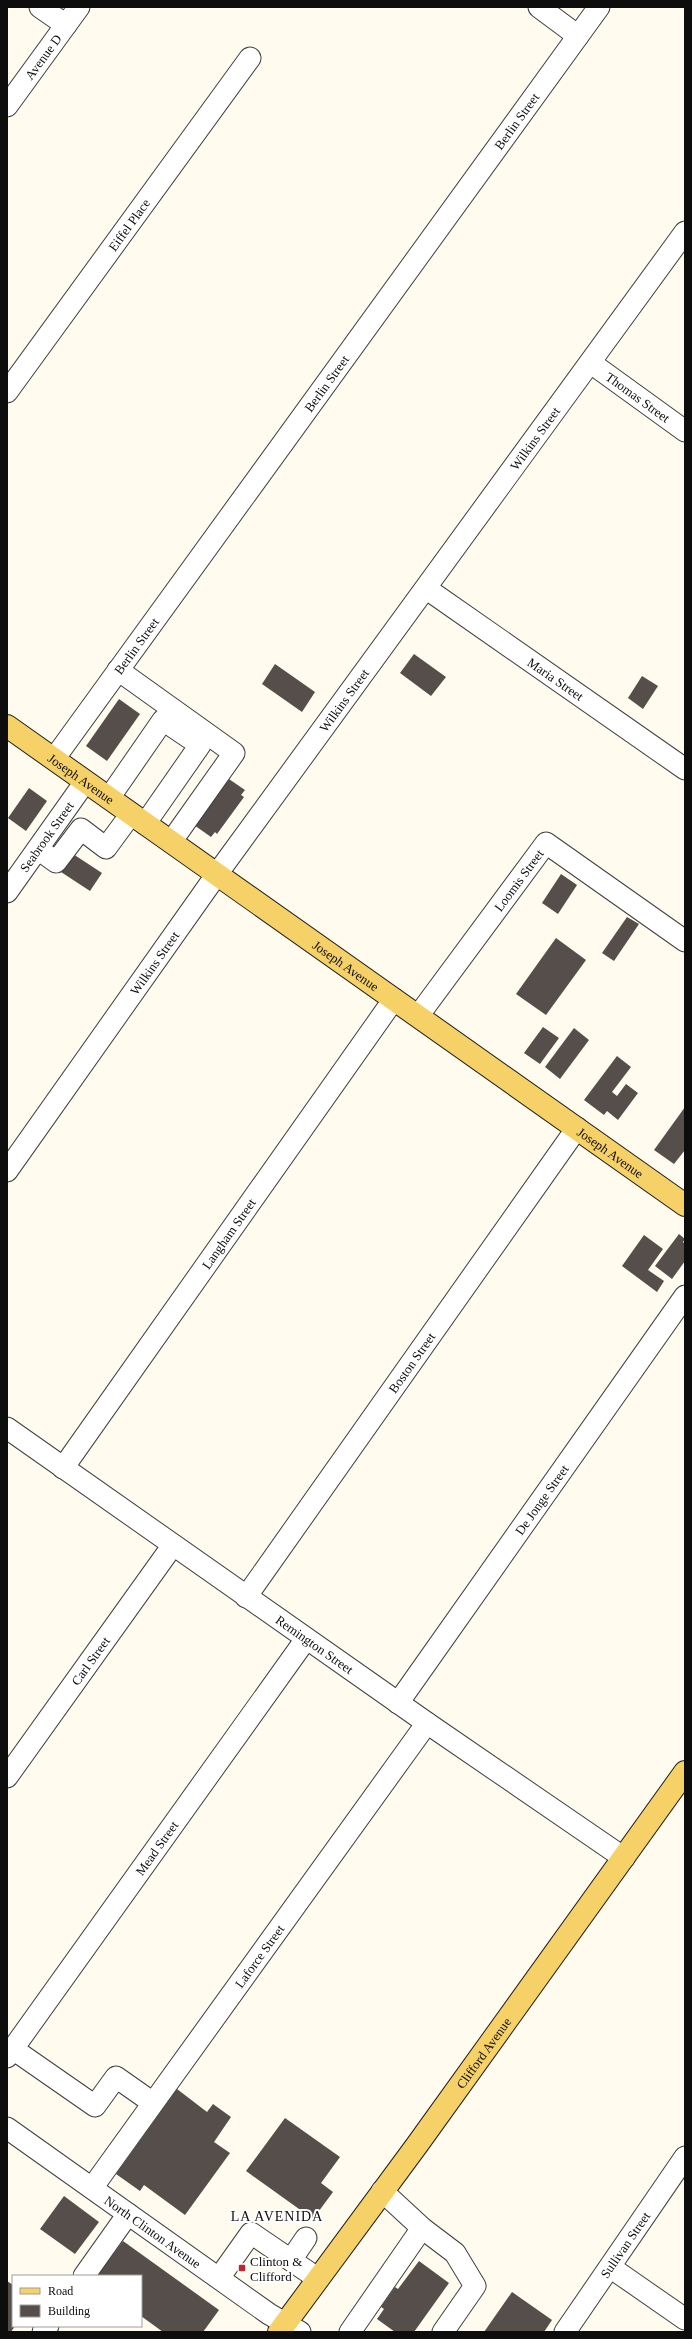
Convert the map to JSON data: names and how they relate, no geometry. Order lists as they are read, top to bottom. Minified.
{"streets":{"main road":["Joseph Avenue","Clifford Avenue"],"street":["Avenue D","Berlin Street","Eiffel Place","Thomas Street","Wilkins Street","Maria Street","Seabrook Street","Loomis Street","Langham Street","Boston Street","De Jonge Street","Remington Street","Carl Street","Mead Street","Laforce Street","North Clinton Avenue","Sullivan Street"]},"crossings":[["Berlin Street","Joseph Avenue"],["Thomas Street","Wilkins Street"],["Wilkins Street","Maria Street"],["Wilkins Street","Joseph Avenue"],["Joseph Avenue","Seabrook Street"],["Joseph Avenue","Loomis Street"],["Joseph Avenue","Langham Street"],["Joseph Avenue","Boston Street"],["Langham Street","Remington Street"],["Boston Street","Remington Street"],["De Jonge Street","Remington Street"],["Remington Street","Carl Street"],["Remington Street","Mead Street"],["Remington Street","Laforce Street"],["Remington Street","Clifford Avenue"],["Laforce Street","North Clinton Avenue"],["Clifford Avenue","North Clinton Avenue"]],"districts":["LA AVENIDA"],"places":{"transit":["Clinton & Clifford"]},"legend":["Road","Building"]}
